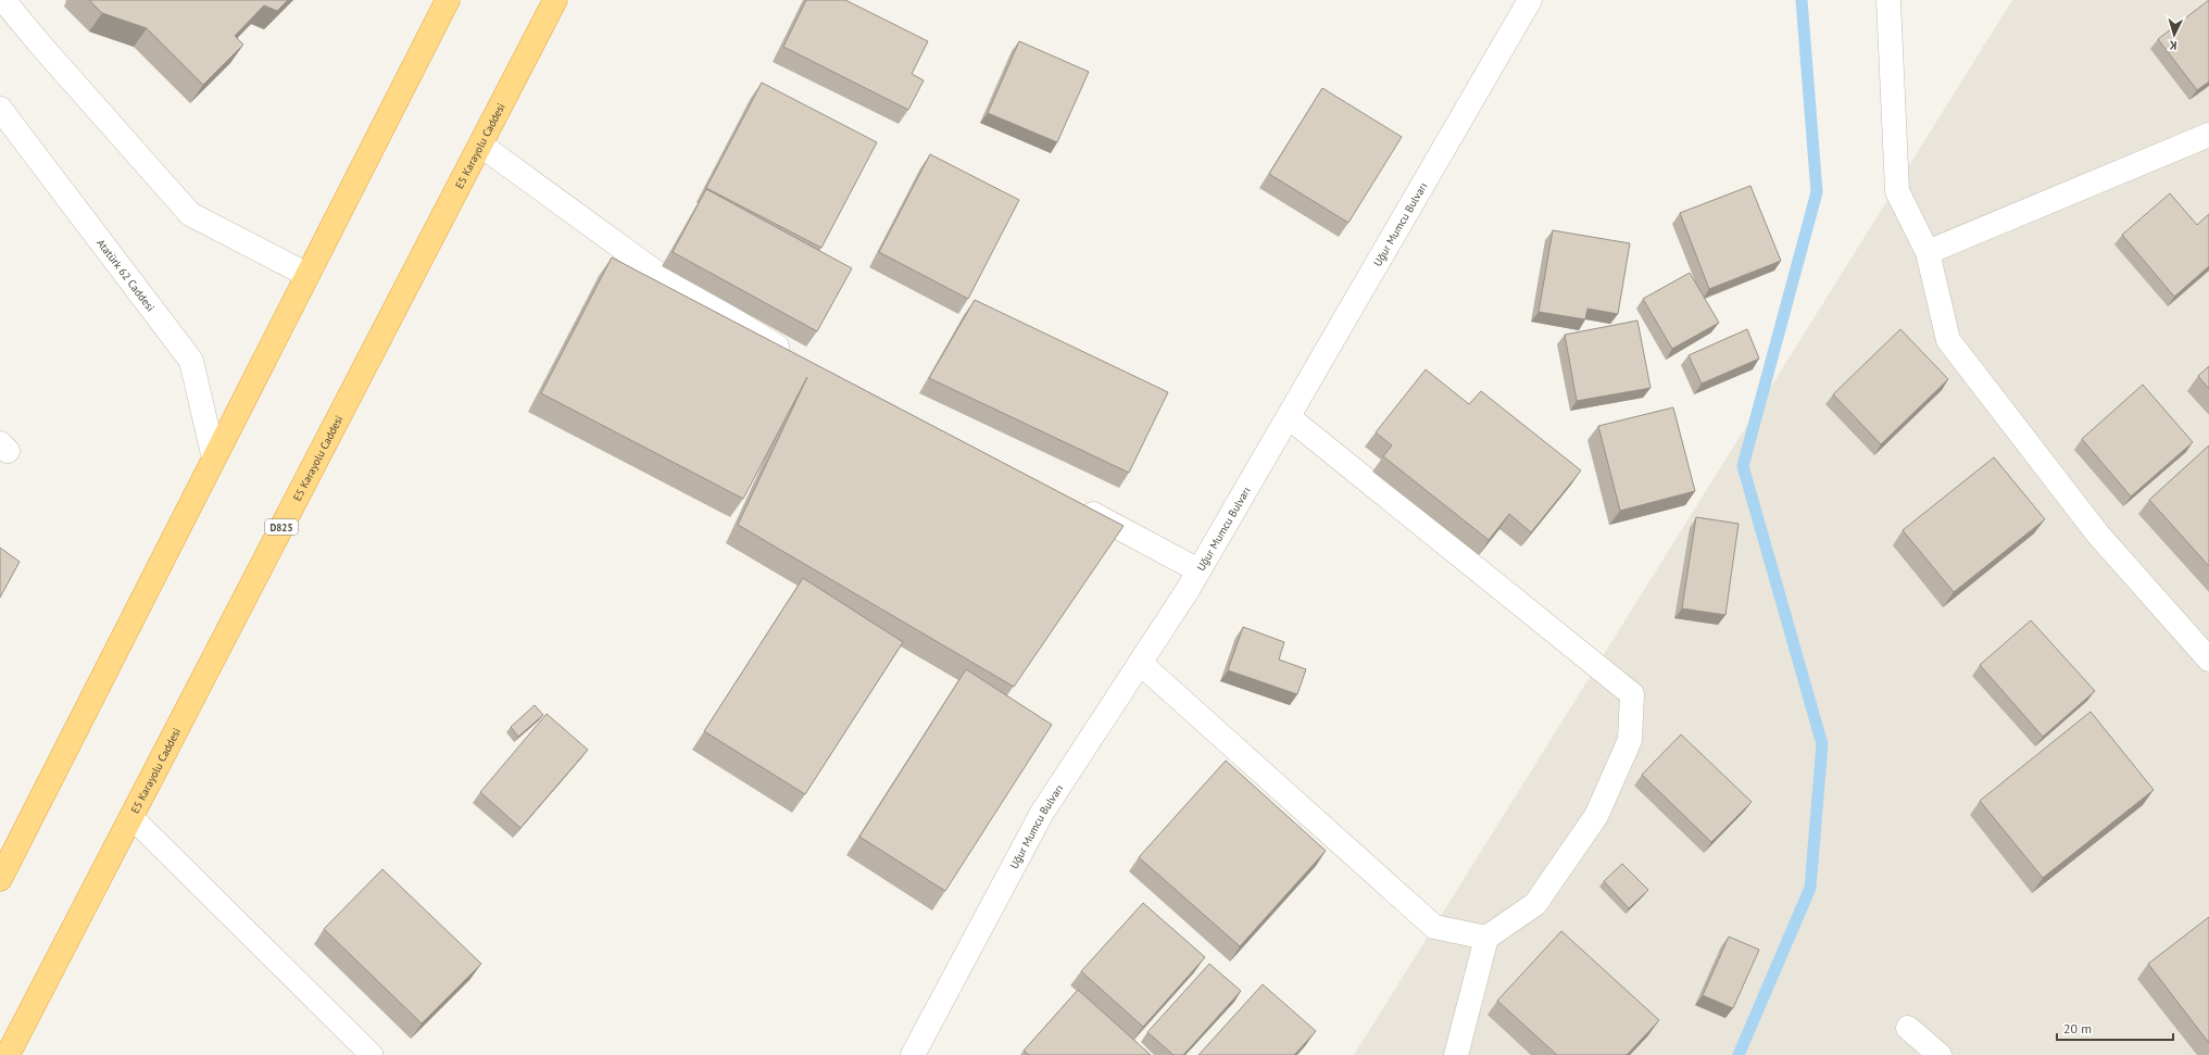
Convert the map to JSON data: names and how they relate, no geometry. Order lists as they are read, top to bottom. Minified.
{"streets":{"highway":["E5 Karayolu Caddesi","D825"],"street":["Uğur Mumcu Bulvarı","Atatürk 62 Caddesi"]},"scale_bar":"20 m","north":"bottom"}
